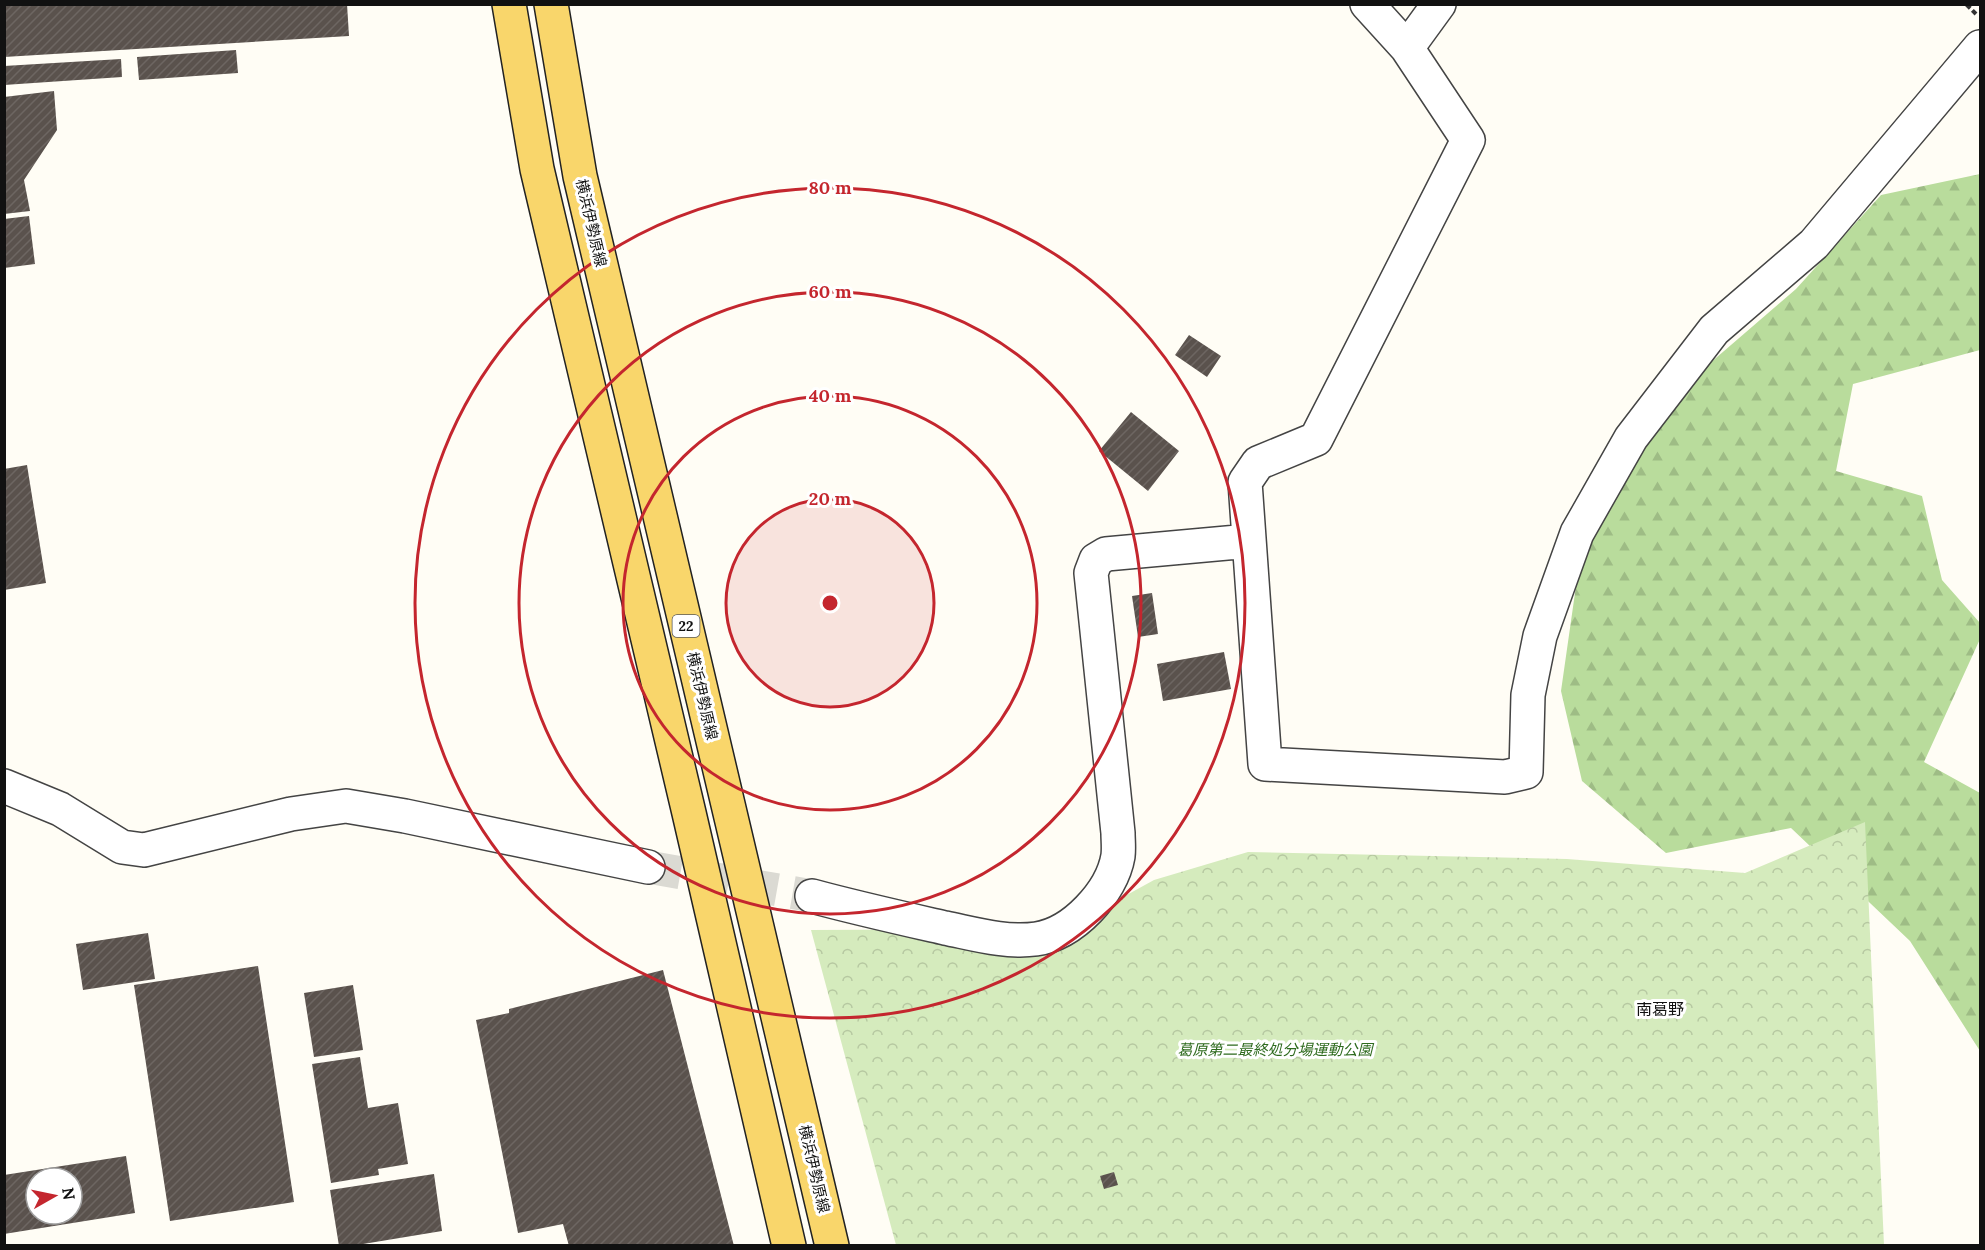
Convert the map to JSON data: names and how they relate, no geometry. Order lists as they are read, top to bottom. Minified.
{"streets":{"main road":["横浜伊勢原線","22"]},"districts":["南葛野"],"parks":["葛原第二最終処分場運動公園"],"north":"right","rings":["80 m","60 m","40 m","20 m"]}
